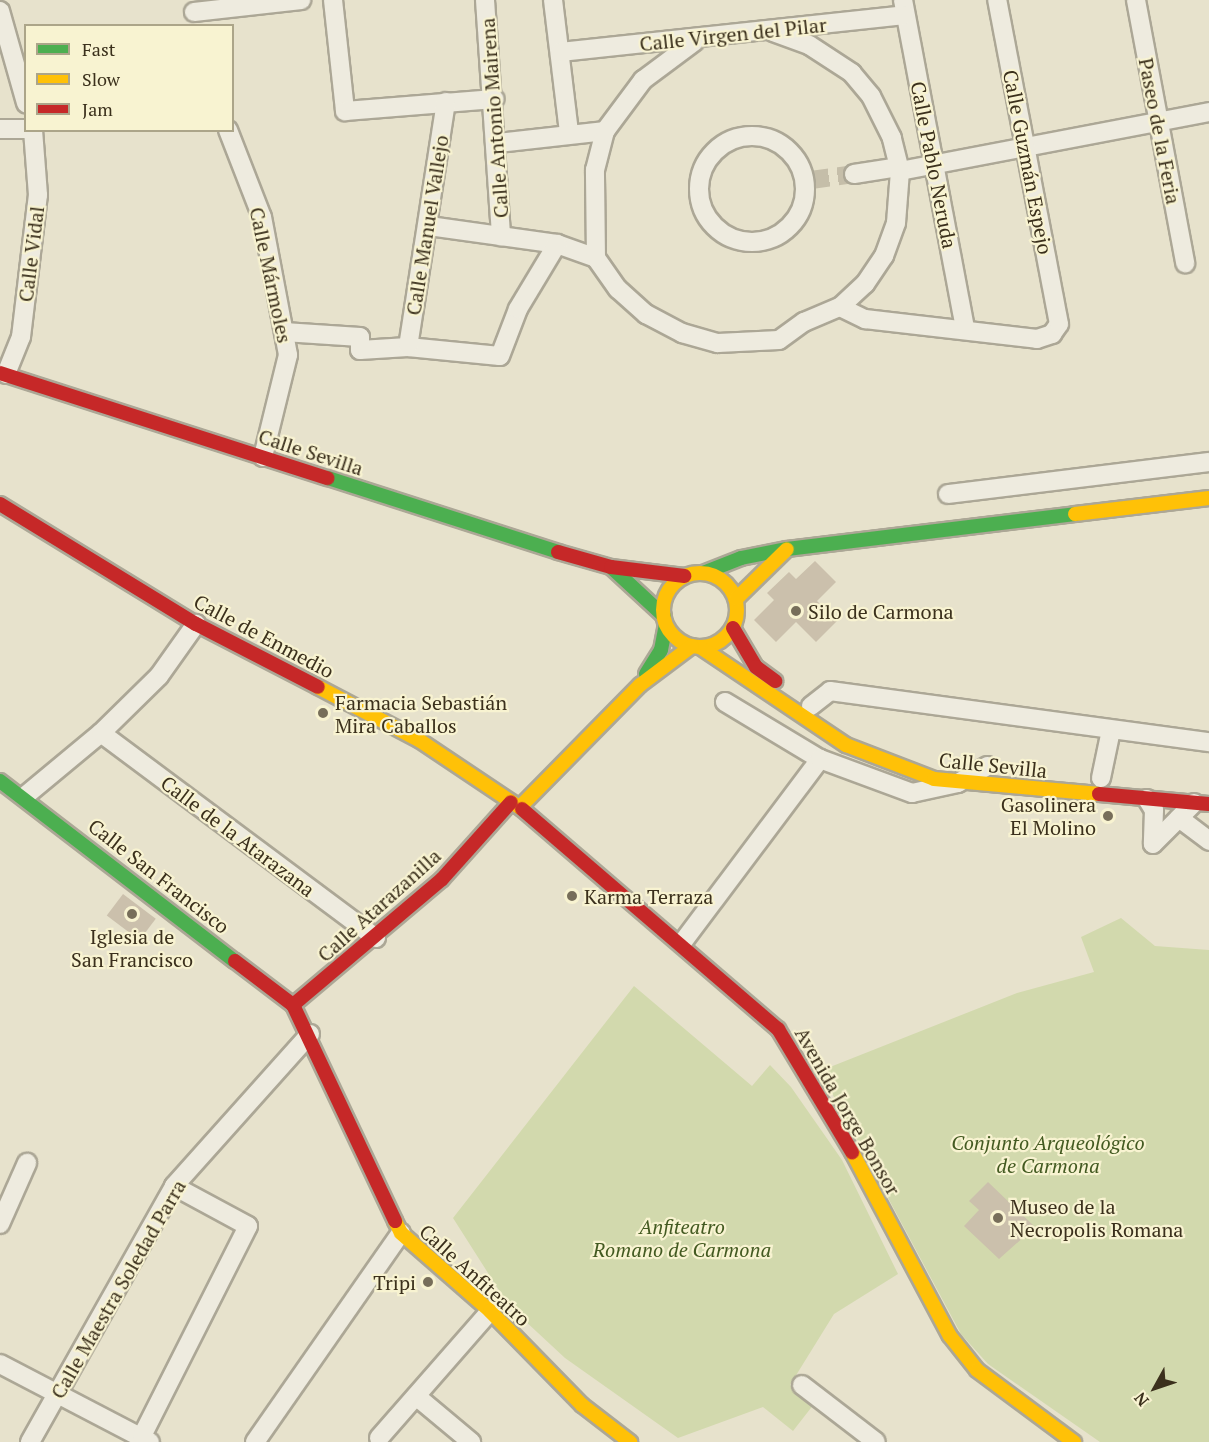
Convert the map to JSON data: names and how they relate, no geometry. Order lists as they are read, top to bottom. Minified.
{"streets":{"main road":["Calle Sevilla","Calle de Enmedio","Calle San Francisco","Calle Atarazanilla","Avenida Jorge Bonsor","Calle Anfiteatro"],"street":["Calle Virgen del Pilar","Calle Antonio Mairena","Paseo de la Feria","Calle Guzmán Espejo","Calle Pablo Neruda","Calle Manuel Vallejo","Calle Vidal","Calle Mármoles","Calle de la Atarazana","Calle Maestra Soledad Parra"]},"crossings":[["Calle Virgen del Pilar","Calle Pablo Neruda"],["Calle Guzmán Espejo","Calle Pablo Neruda"],["Calle Vidal","Calle Sevilla"],["Calle Mármoles","Calle Sevilla"],["Calle de Enmedio","Calle Atarazanilla"],["Calle de Enmedio","Avenida Jorge Bonsor"],["Calle de la Atarazana","Calle Atarazanilla"],["Calle San Francisco","Calle Atarazanilla"],["Calle San Francisco","Calle Anfiteatro"],["Calle Atarazanilla","Avenida Jorge Bonsor"],["Calle Atarazanilla","Calle Anfiteatro"],["Calle Anfiteatro","Calle Maestra Soledad Parra"]],"parks":["Conjunto Arqueológico de Carmona","Anfiteatro Romano de Carmona"],"places":["Silo de Carmona","Farmacia Sebastián Mira Caballos","Gasolinera El Molino","Karma Terraza","Iglesia de San Francisco","Museo de la Necropolis Romana","Tripi"],"legend":["Fast","Slow","Jam"],"north":"bottom left"}
